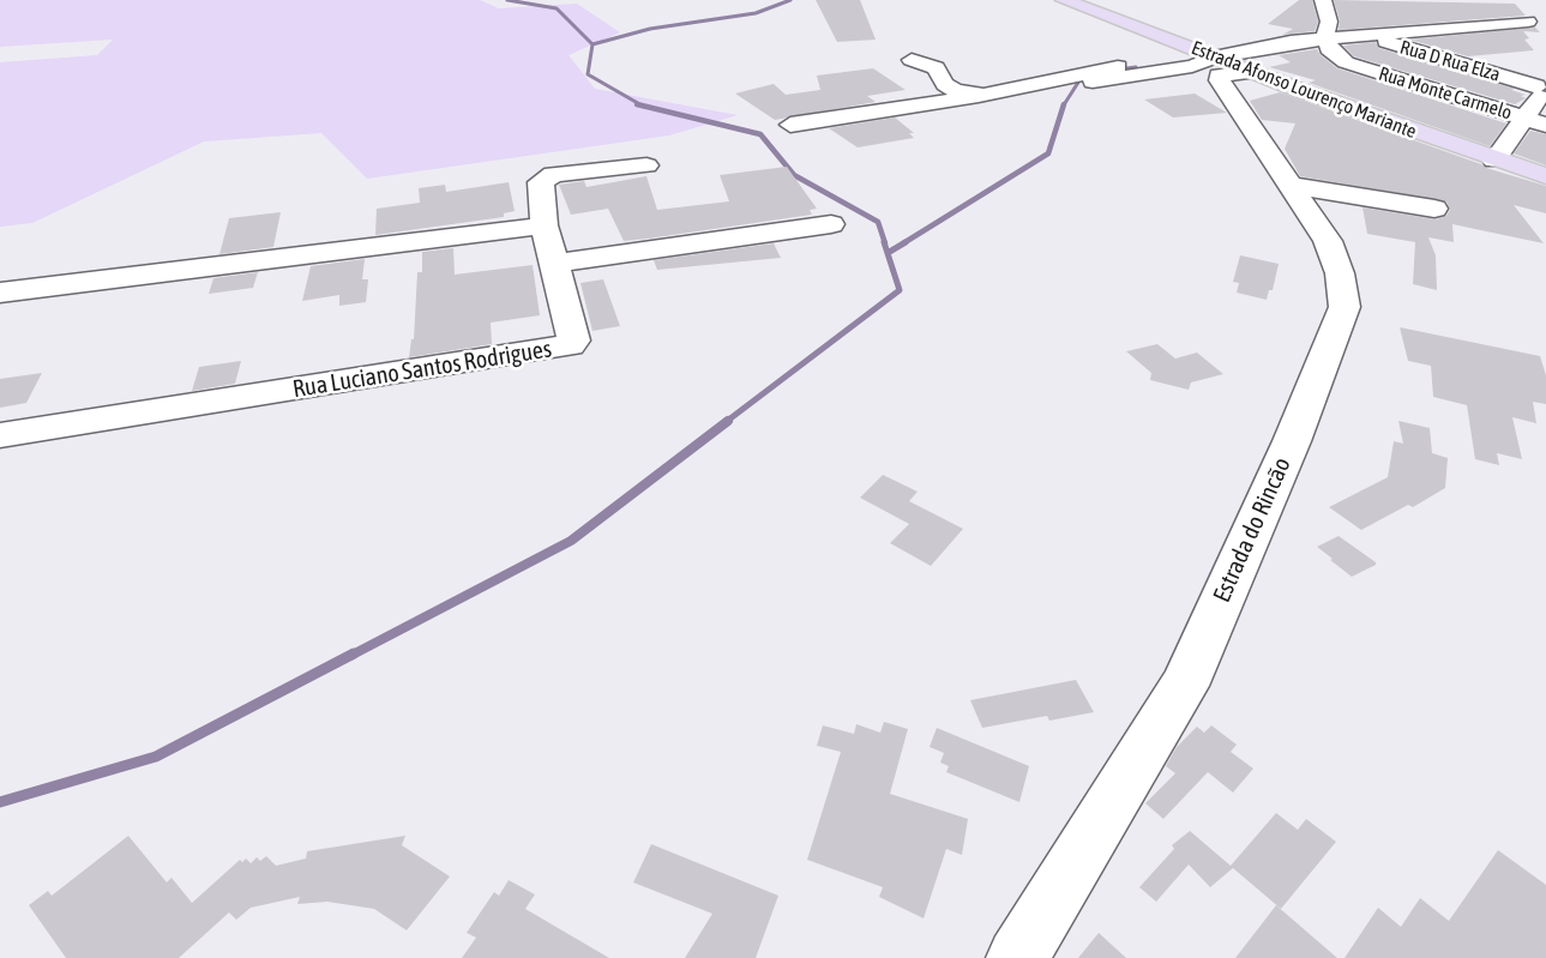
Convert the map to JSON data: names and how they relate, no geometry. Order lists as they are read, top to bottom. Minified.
{"streets":{"main road":["Estrada Afonso Lourenço Mariante"],"street":["Rua D Rua Elza","Rua Monte Carmelo","Rua Luciano Santos Rodrigues","Estrada do Rincão"]},"crossings":[["Estrada Afonso Lourenço Mariante","Estrada do Rincão"]]}
